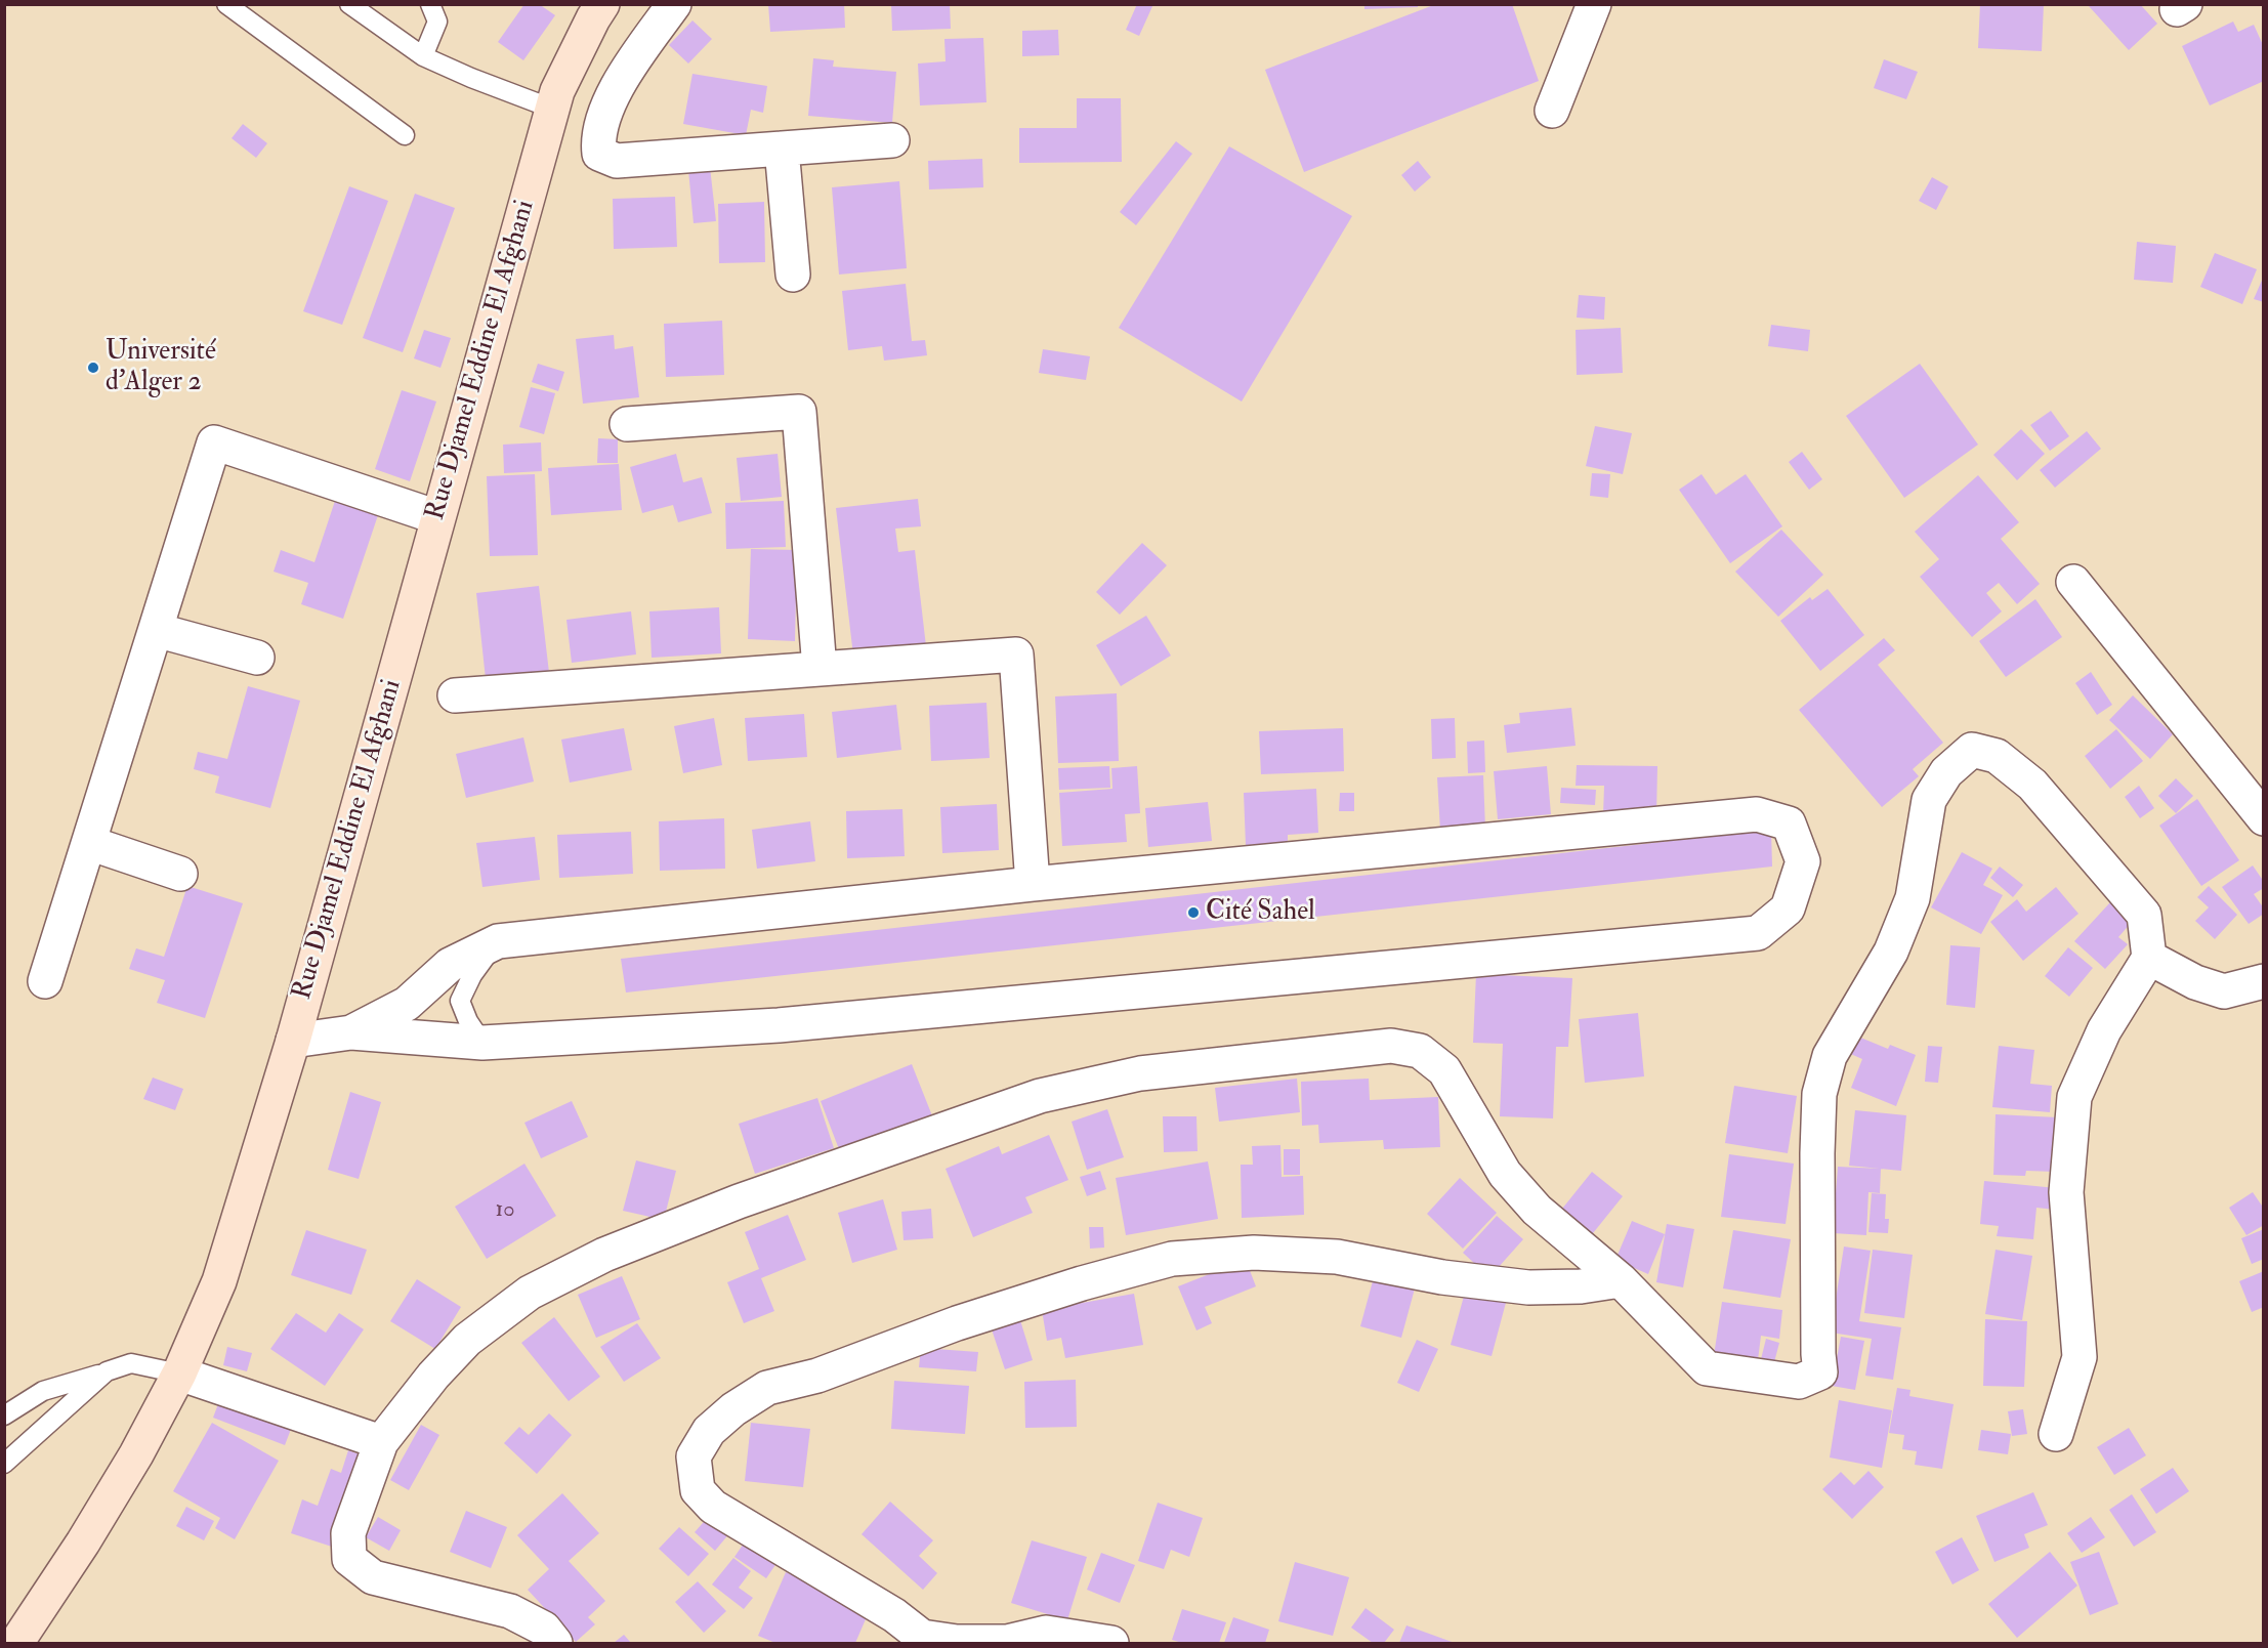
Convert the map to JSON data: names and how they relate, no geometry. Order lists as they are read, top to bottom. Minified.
{"streets":{"main road":["Rue Djamel Eddine El Afghani"]},"places":["Université d'Alger 2","Cité Sahel"],"house_numbers":["10"]}
